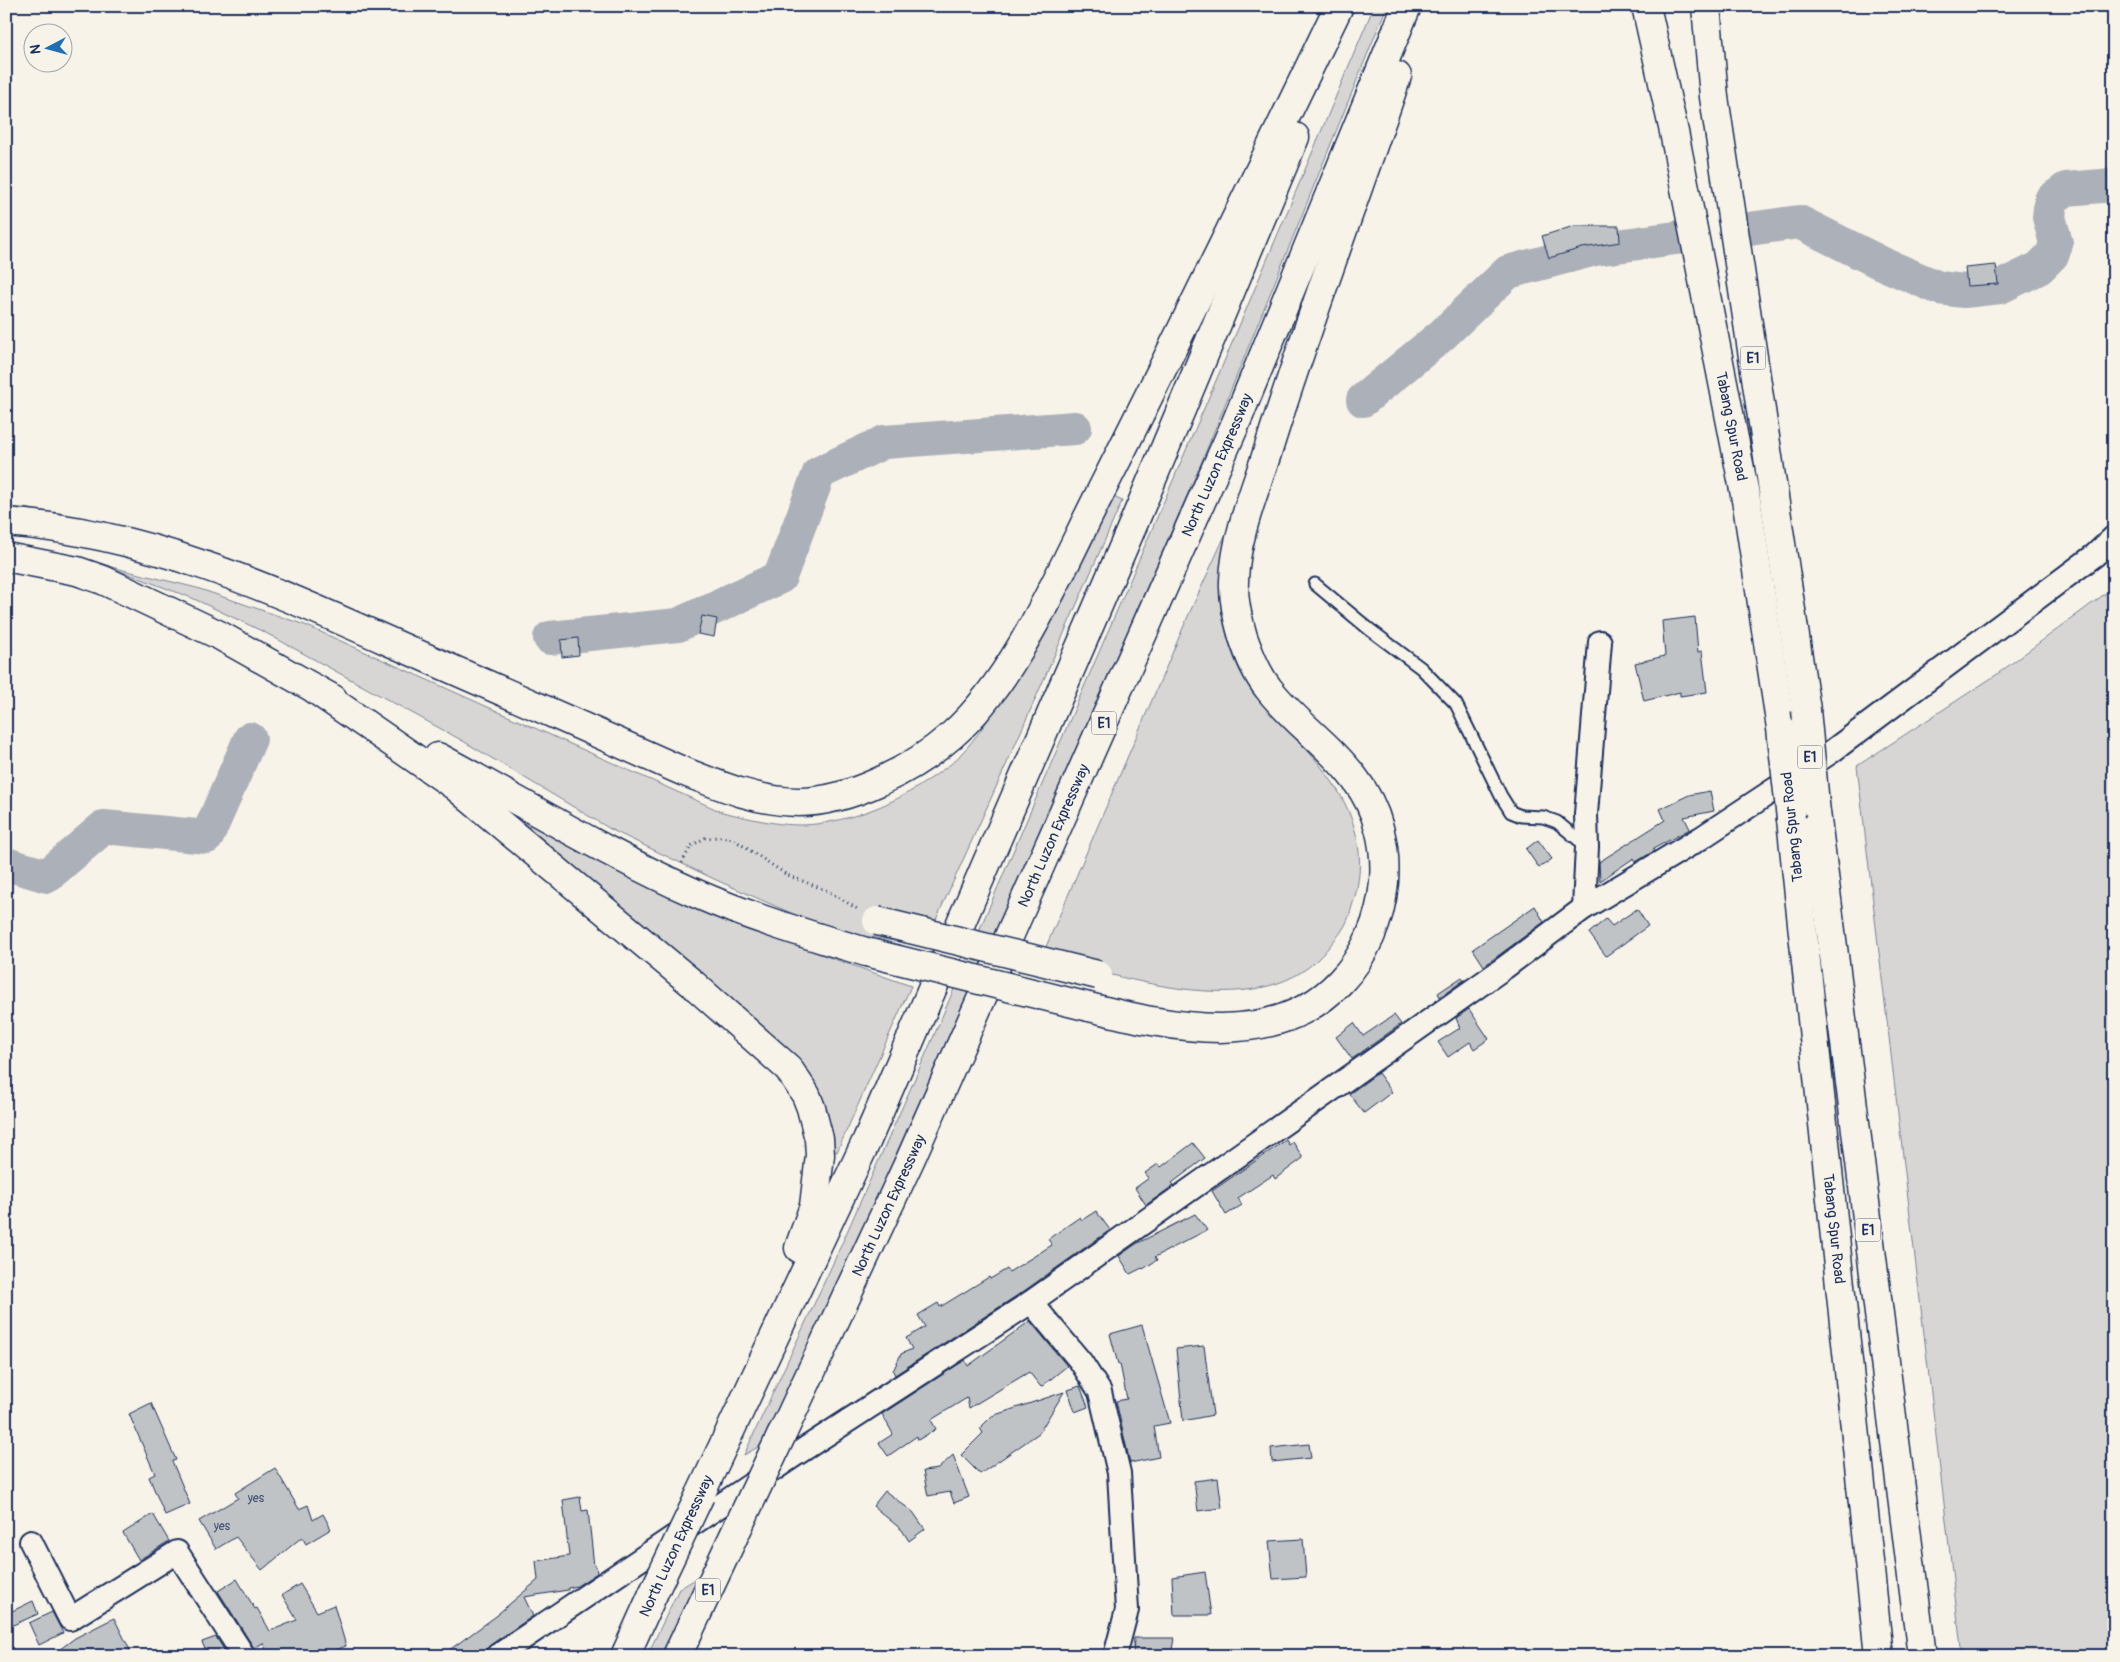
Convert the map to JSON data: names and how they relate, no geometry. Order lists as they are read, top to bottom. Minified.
{"streets":{"highway":["E1","Tabang Spur Road","North Luzon Expressway"]},"house_numbers":["yes","yes"],"north":"left"}
